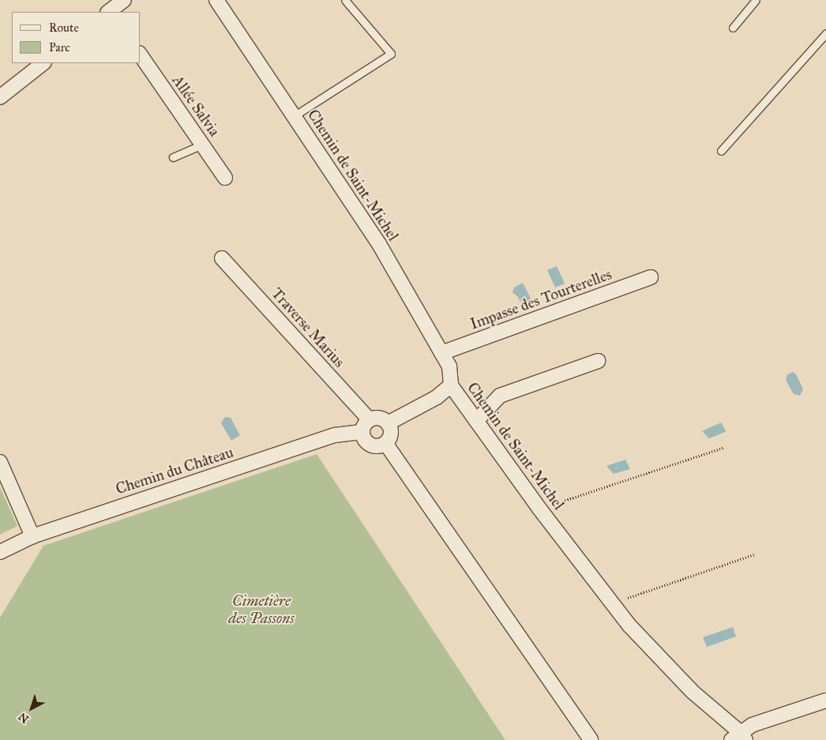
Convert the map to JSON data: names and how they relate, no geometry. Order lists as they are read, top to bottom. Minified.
{"streets":{"street":["Allée Salvia","Chemin de Saint-Michel","Impasse des Tourterelles","Traverse Marius","Chemin du Château"]},"crossings":[["Chemin de Saint-Michel","Impasse des Tourterelles"],["Traverse Marius","Chemin du Château"]],"parks":["Cimetière des Passons"],"legend":["Route","Parc"],"north":"bottom left"}
